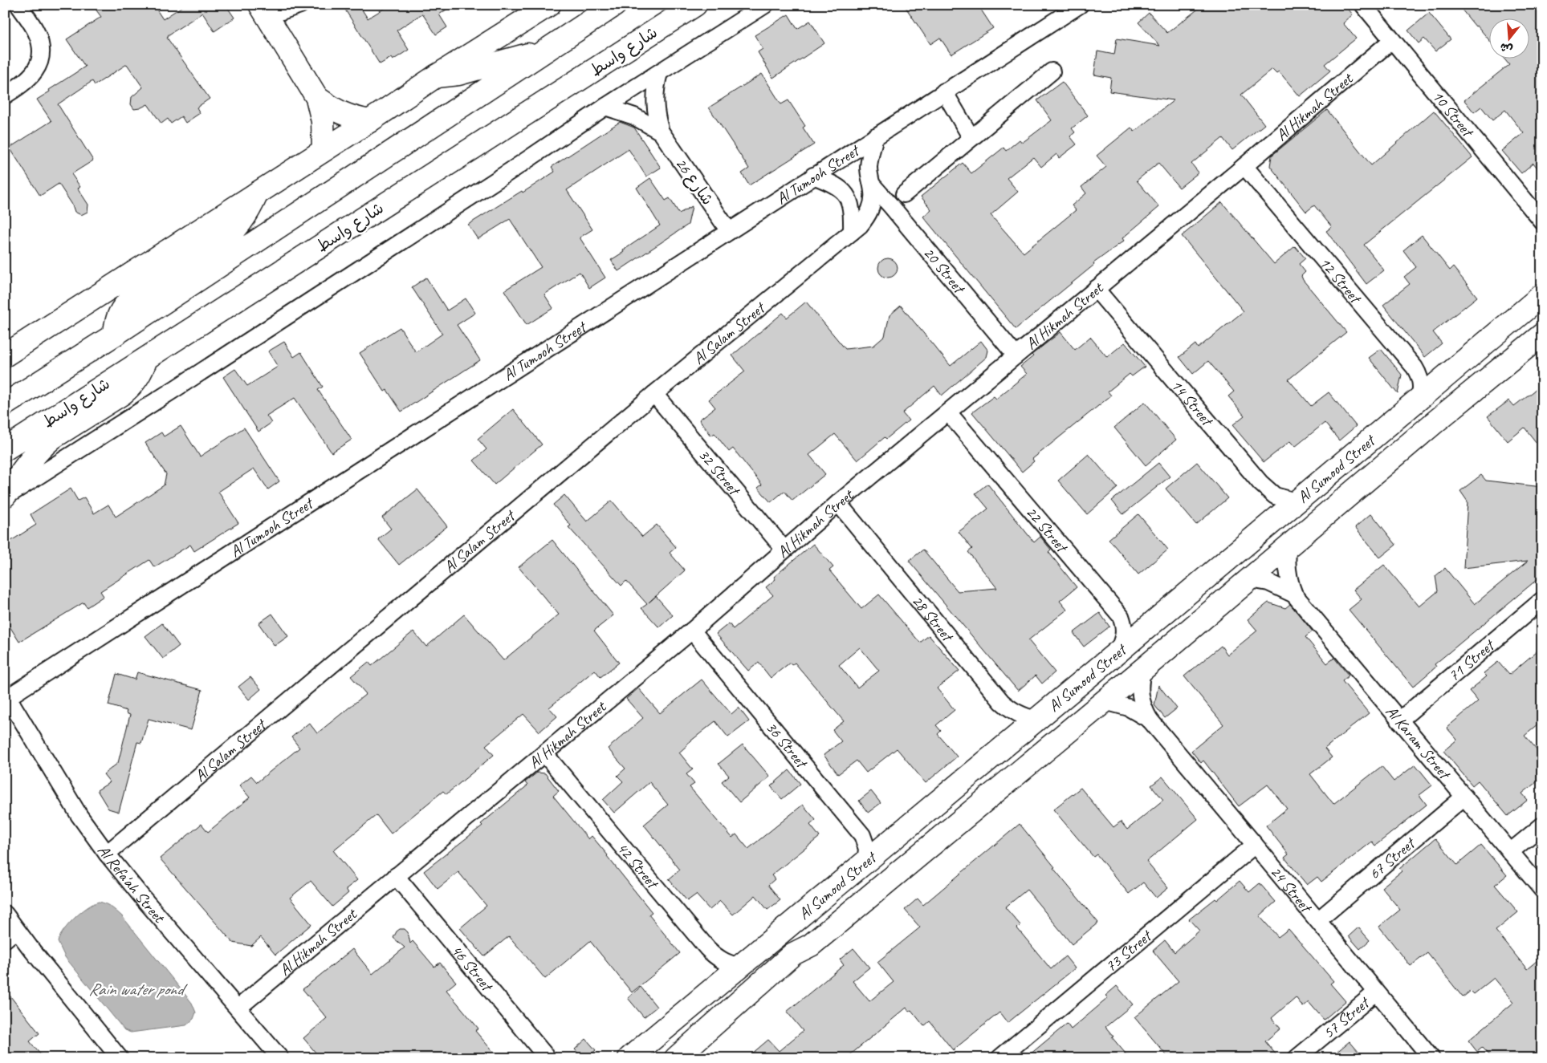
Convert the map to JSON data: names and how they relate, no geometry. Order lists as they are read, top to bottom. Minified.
{"streets":{"main road":["شارع واسط","Al Sumood Street"],"street":["Al Hikmah Street","10 Street","Al Tumooh Street","شارع 26","20 Street","12 Street","Al Salam Street","14 Street","32 Street","22 Street","28 Street","71 Street","Al Karam Street","36 Street","67 Street","42 Street","Al Refa'ah Street","24 Street","73 Street","46 Street","57 Street"]},"crossings":[["Al Hikmah Street","10 Street"],["Al Hikmah Street","20 Street"],["Al Hikmah Street","12 Street"],["Al Hikmah Street","14 Street"],["Al Hikmah Street","32 Street"],["Al Hikmah Street","22 Street"],["Al Hikmah Street","28 Street"],["Al Hikmah Street","36 Street"],["Al Hikmah Street","42 Street"],["Al Hikmah Street","Al Refa'ah Street"],["Al Hikmah Street","46 Street"],["Al Tumooh Street","شارع 26"],["Al Tumooh Street","Al Salam Street"],["Al Tumooh Street","Al Refa'ah Street"],["20 Street","Al Salam Street"],["12 Street","Al Sumood Street"],["Al Salam Street","32 Street"],["Al Salam Street","Al Refa'ah Street"],["14 Street","Al Sumood Street"],["Al Sumood Street","22 Street"],["Al Sumood Street","28 Street"],["Al Sumood Street","Al Karam Street"],["Al Sumood Street","36 Street"],["Al Sumood Street","42 Street"],["Al Sumood Street","24 Street"],["71 Street","Al Karam Street"],["Al Karam Street","67 Street"],["67 Street","24 Street"],["24 Street","73 Street"],["24 Street","57 Street"]],"water":["Rain water pond"],"north":"bottom"}
